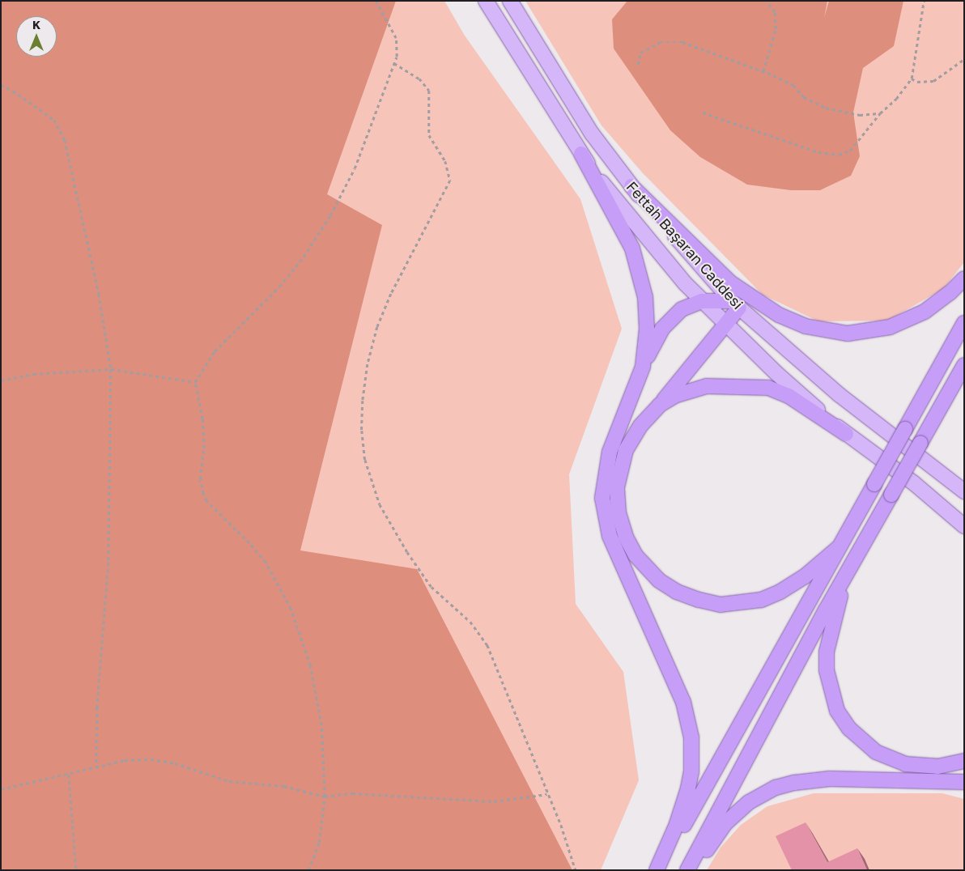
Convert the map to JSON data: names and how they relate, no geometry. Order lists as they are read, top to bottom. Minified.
{"streets":{"main road":["Fettah Başaran Caddesi"]},"north":"top"}
